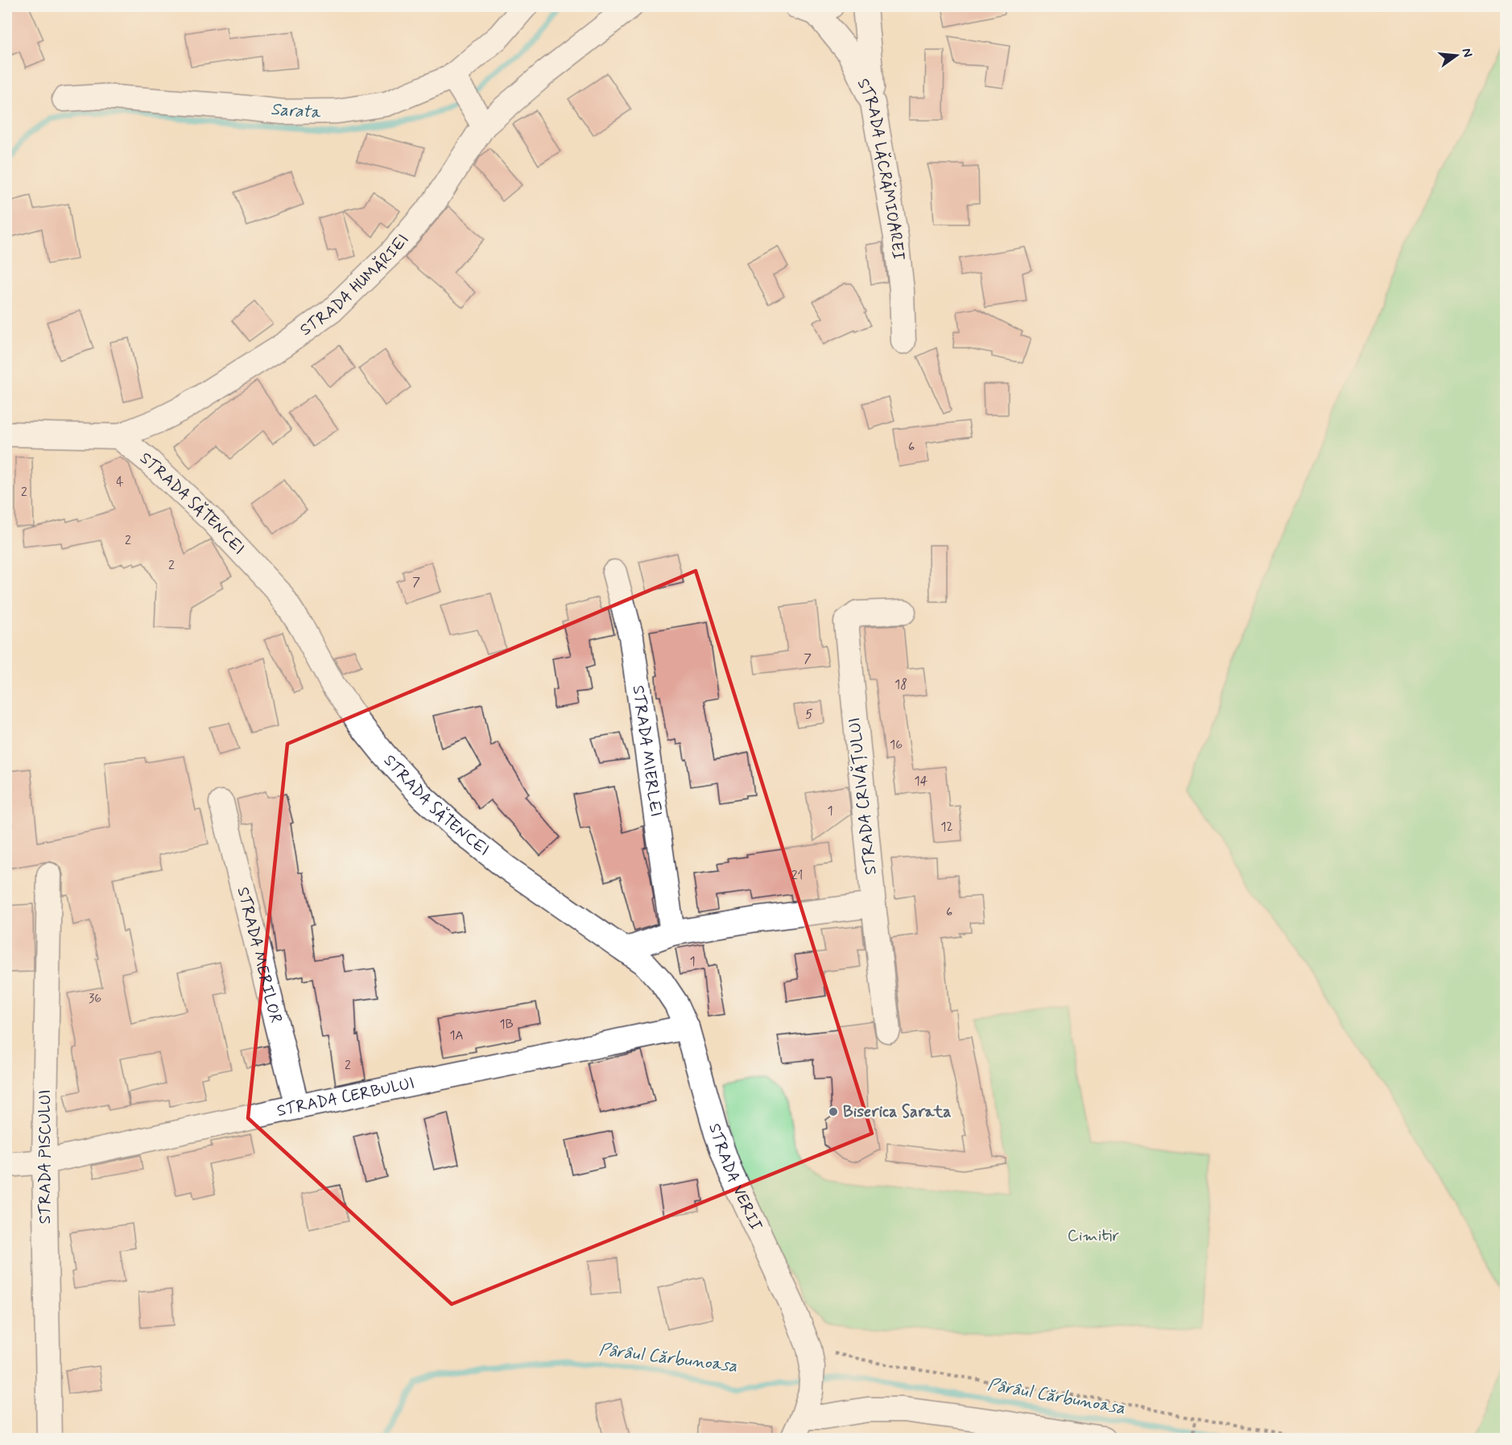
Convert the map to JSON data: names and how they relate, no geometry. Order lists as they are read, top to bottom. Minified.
{"streets":{"street":["STRADA LĂCRĂMIOAREI","STRADA HUMĂRIEI","STRADA SĂTENCEI","STRADA MIERLEI","STRADA CRIVĂȚULUI","STRADA MERILOR","STRADA CERBULUI","STRADA PISCULUI","STRADA VERII"]},"crossings":[["STRADA HUMĂRIEI","STRADA SĂTENCEI"],["STRADA SĂTENCEI","STRADA VERII"],["STRADA MERILOR","STRADA CERBULUI"],["STRADA CERBULUI","STRADA PISCULUI"],["STRADA CERBULUI","STRADA VERII"]],"water":["Sarata","Pârâul Cărbunoasa"],"parks":["Cimitir"],"places":["Biserica Sarata"],"house_numbers":["6","4","2","2","2","7","7","18","5","16","14","1","12","21","6","1","36","1B","1A","2"],"north":"right"}
